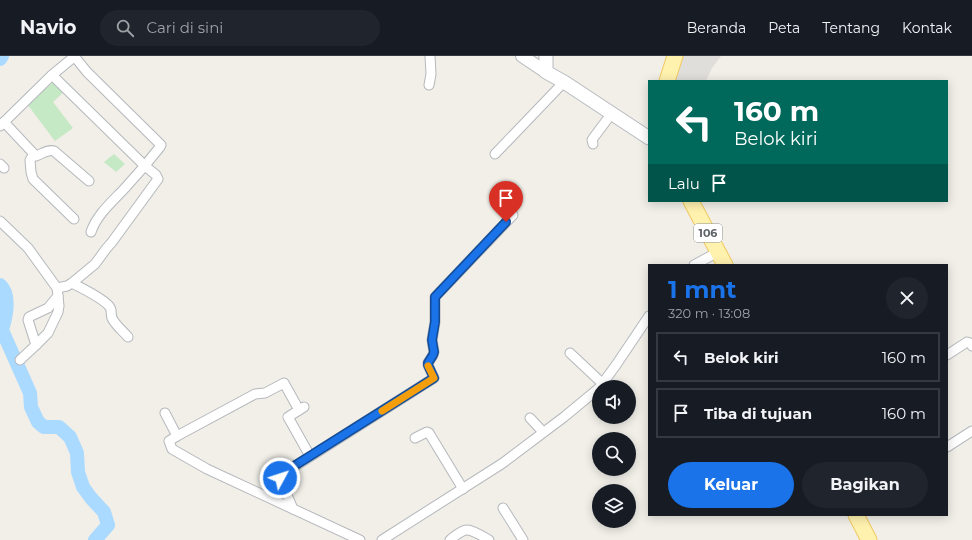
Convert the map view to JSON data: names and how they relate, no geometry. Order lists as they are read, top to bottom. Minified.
{"streets":{"main road":["106"]},"page":{"header":"Navio","search":"Cari di sini","nav":["Beranda","Peta","Tentang","Kontak"],"turn":["160 m","Belok kiri"],"then":"Lalu","heading":["1 mnt","320 m · 13:08"],"list":[{"name":"Belok kiri","value":"160 m"},{"name":"Tiba di tujuan","value":"160 m"}],"buttons":["Keluar","Bagikan"]}}
